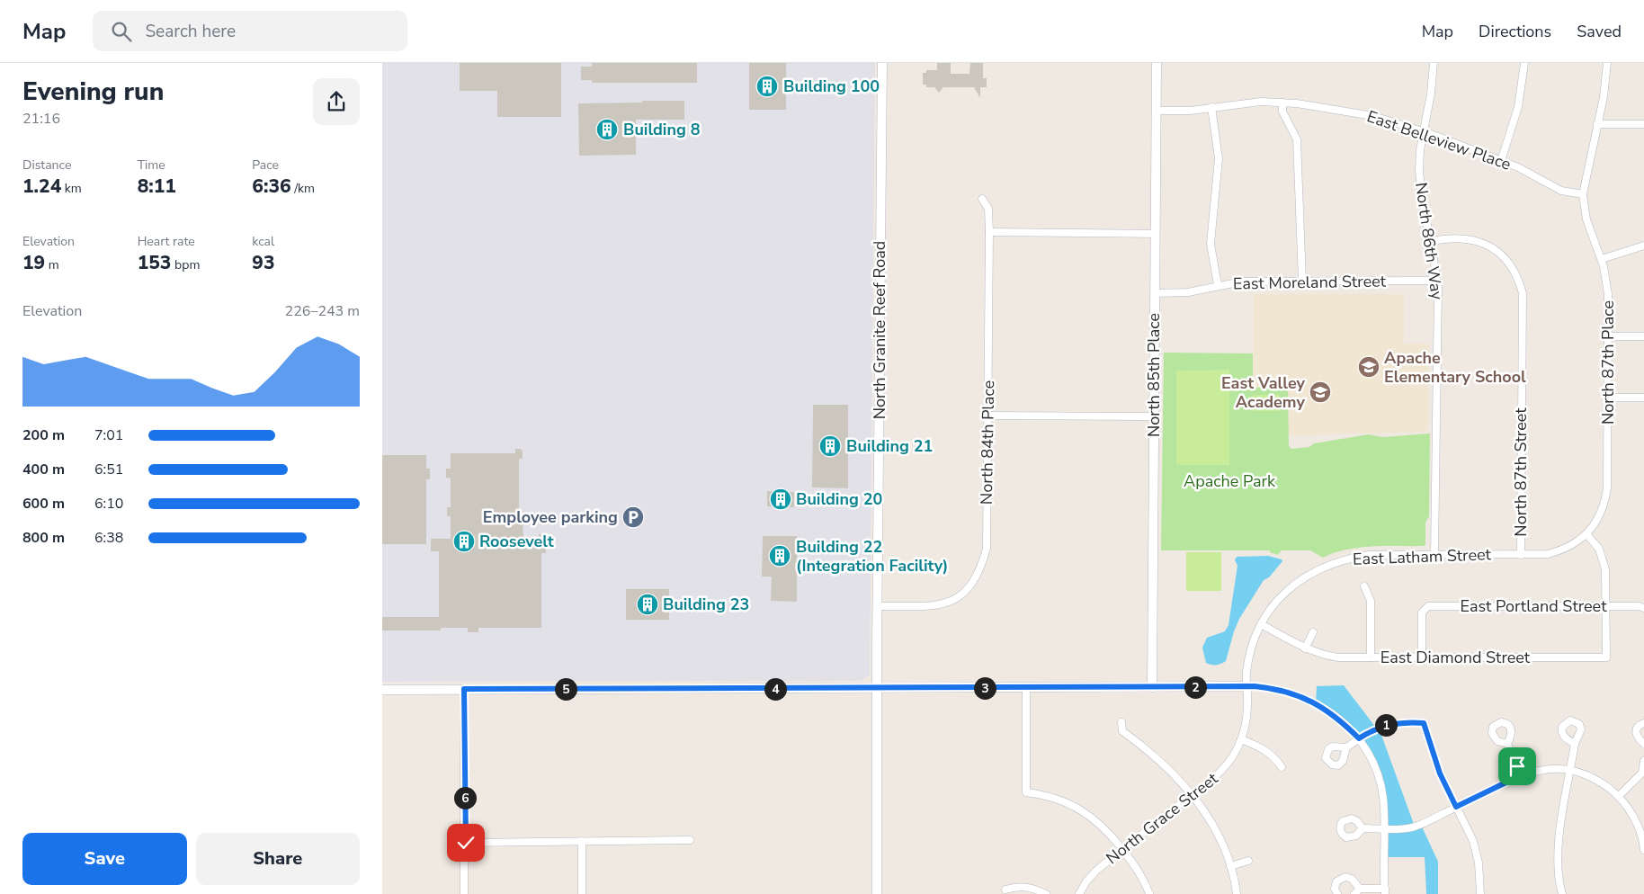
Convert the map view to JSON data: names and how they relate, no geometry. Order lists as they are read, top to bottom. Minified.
{"streets":{"street":["East Belleview Place","North 86th Way","East Moreland Street","North Granite Reef Road","North 87th Place","North 85th Place","North 84th Place","North 87th Street","East Latham Street","East Portland Street","East Diamond Street","North Grace Street"]},"crossings":[["East Belleview Place","North 86th Way"],["East Belleview Place","North 87th Place"],["East Belleview Place","North 85th Place"],["North 86th Way","East Moreland Street"],["North 86th Way","North 87th Street"],["North 86th Way","East Latham Street"],["East Moreland Street","North 85th Place"],["North Granite Reef Road","North 84th Place"],["North 87th Place","East Latham Street"],["North 87th Street","East Latham Street"],["East Latham Street","East Diamond Street"],["East Latham Street","North Grace Street"],["East Portland Street","East Diamond Street"]],"parks":["Apache Park"],"places":{"building":["Building 100","Building 8","Building 21","Building 20","Roosevelt","Building 22 (Integration Facility)","Building 23"],"school or university":["Apache Elementary School","East Valley Academy"],"parking":["Employee parking"]},"page":{"header":"Map","search":"Search here","nav":["Map","Directions","Saved"],"heading":["Evening run","21:16"],"stats":[["Distance","1.24 km"],["Time","8:11"],["Pace","6:36 /km"],["Elevation","19 m"],["Heart rate","153 bpm"],["kcal","93"]],"chart":["Elevation","226–243 m"],"list":[{"name":"200 m","note":"7:01"},{"name":"400 m","note":"6:51"},{"name":"600 m","note":"6:10"},{"name":"800 m","note":"6:38"}],"pins":["2","3","4","5","1","6"],"buttons":["Save","Share"]}}
